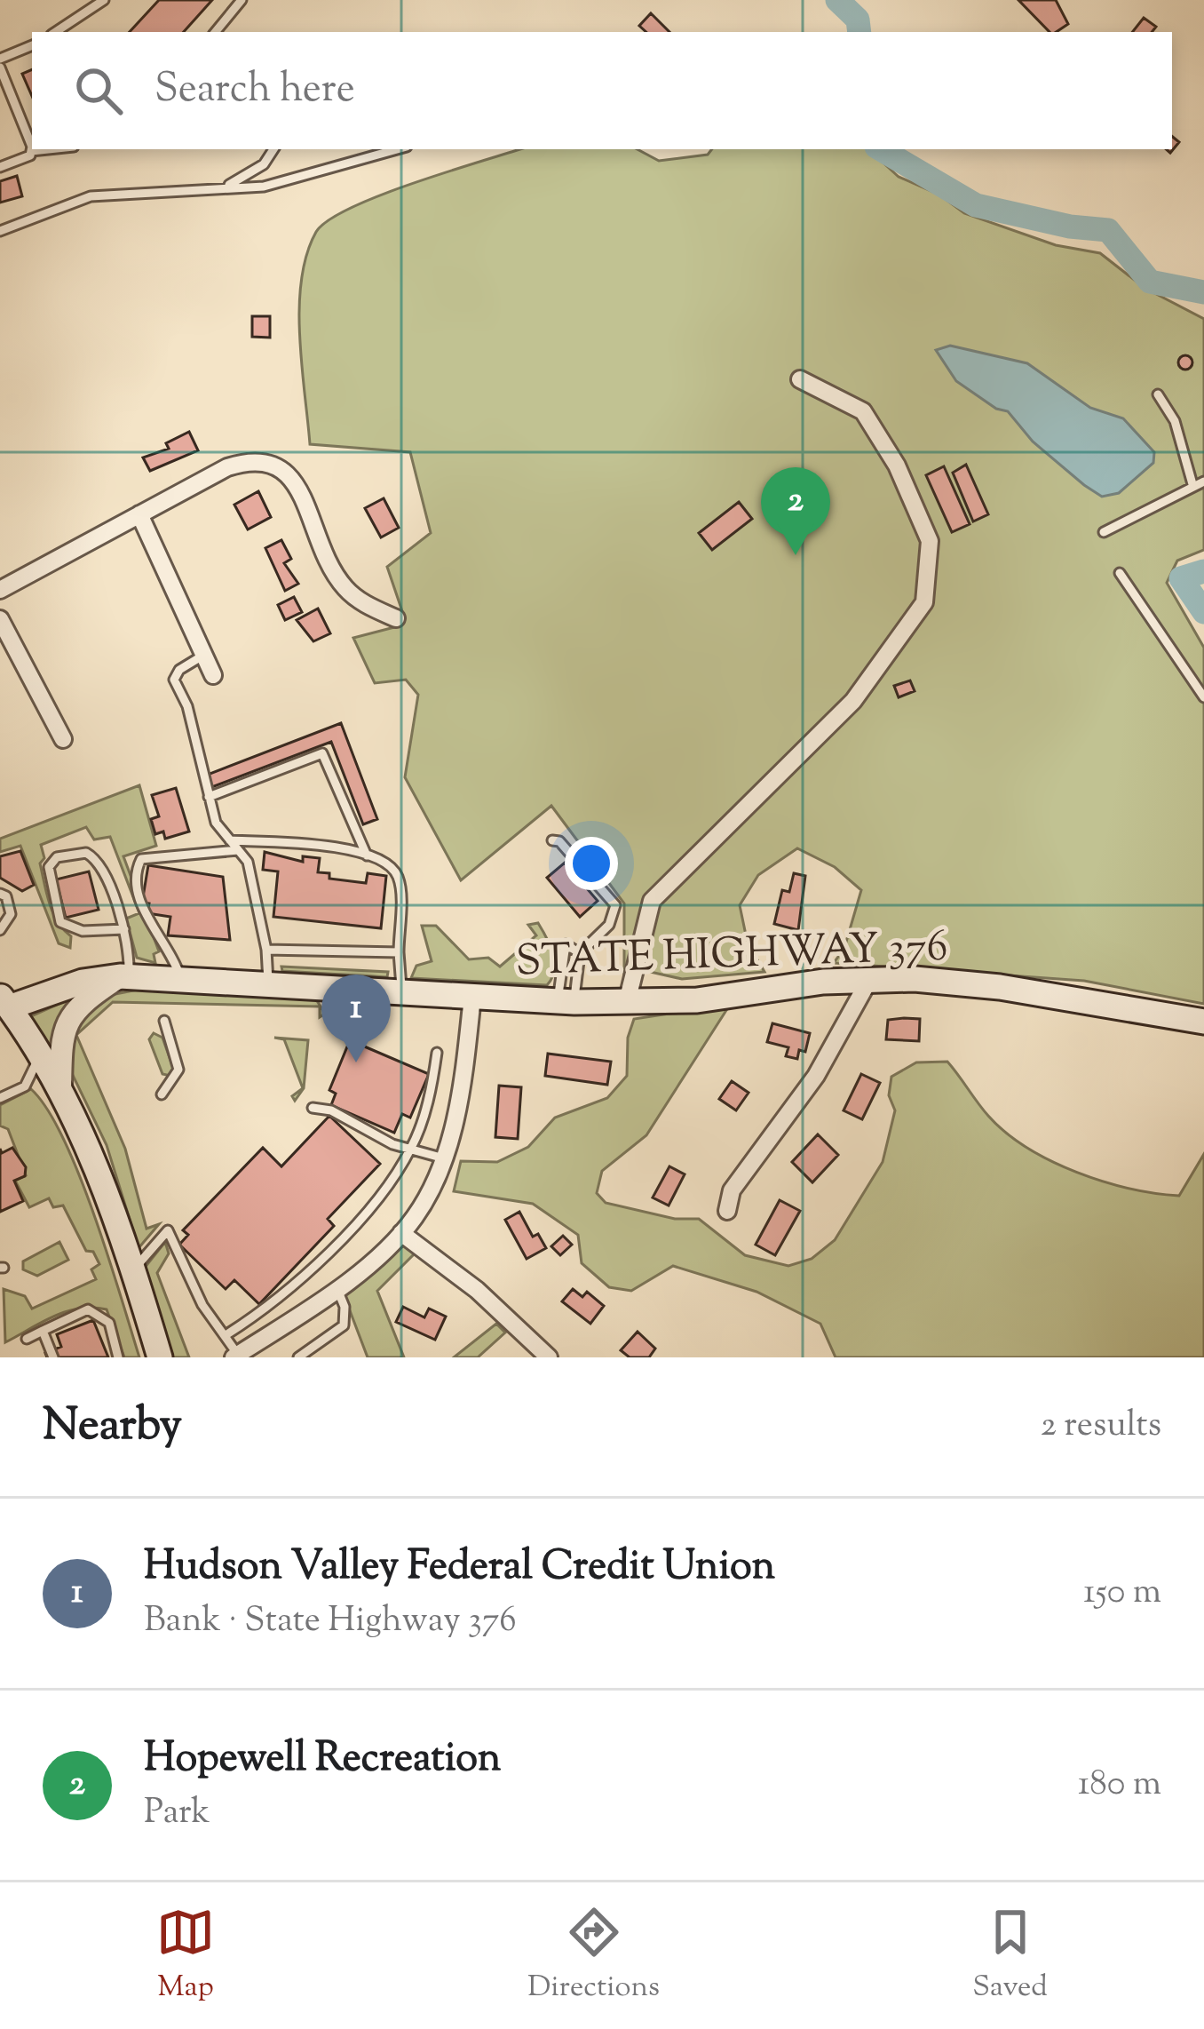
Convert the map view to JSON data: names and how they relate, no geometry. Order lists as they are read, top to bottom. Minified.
{"streets":{"main road":["STATE HIGHWAY 376"]},"page":{"search":"Search here","pins":["2","1"],"heading":["Nearby","2 results"],"list":[{"mark":"1","name":"Hudson Valley Federal Credit Union","note":"Bank · State Highway 376","value":"150 m"},{"mark":"2","name":"Hopewell Recreation","note":"Park","value":"180 m"}],"nav":["Map","Directions","Saved"]}}
